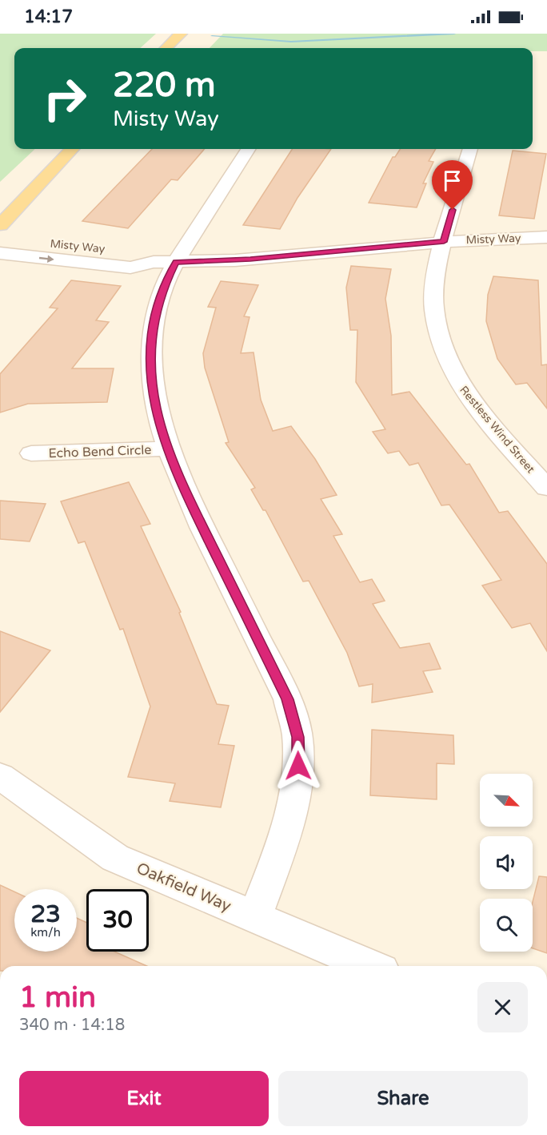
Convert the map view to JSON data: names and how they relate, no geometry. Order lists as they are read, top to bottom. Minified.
{"streets":{"street":["Misty Way","Restless Wind Street","Echo Bend Circle","Oakfield Way"]},"crossings":[["Misty Way","Restless Wind Street"]],"north":"bottom right","page":{"status":"14:17","turn":["220 m","Misty Way"],"speed":"23 km/h","limit":"30","heading":["1 min","340 m · 14:18"],"buttons":["Exit","Share"]}}
